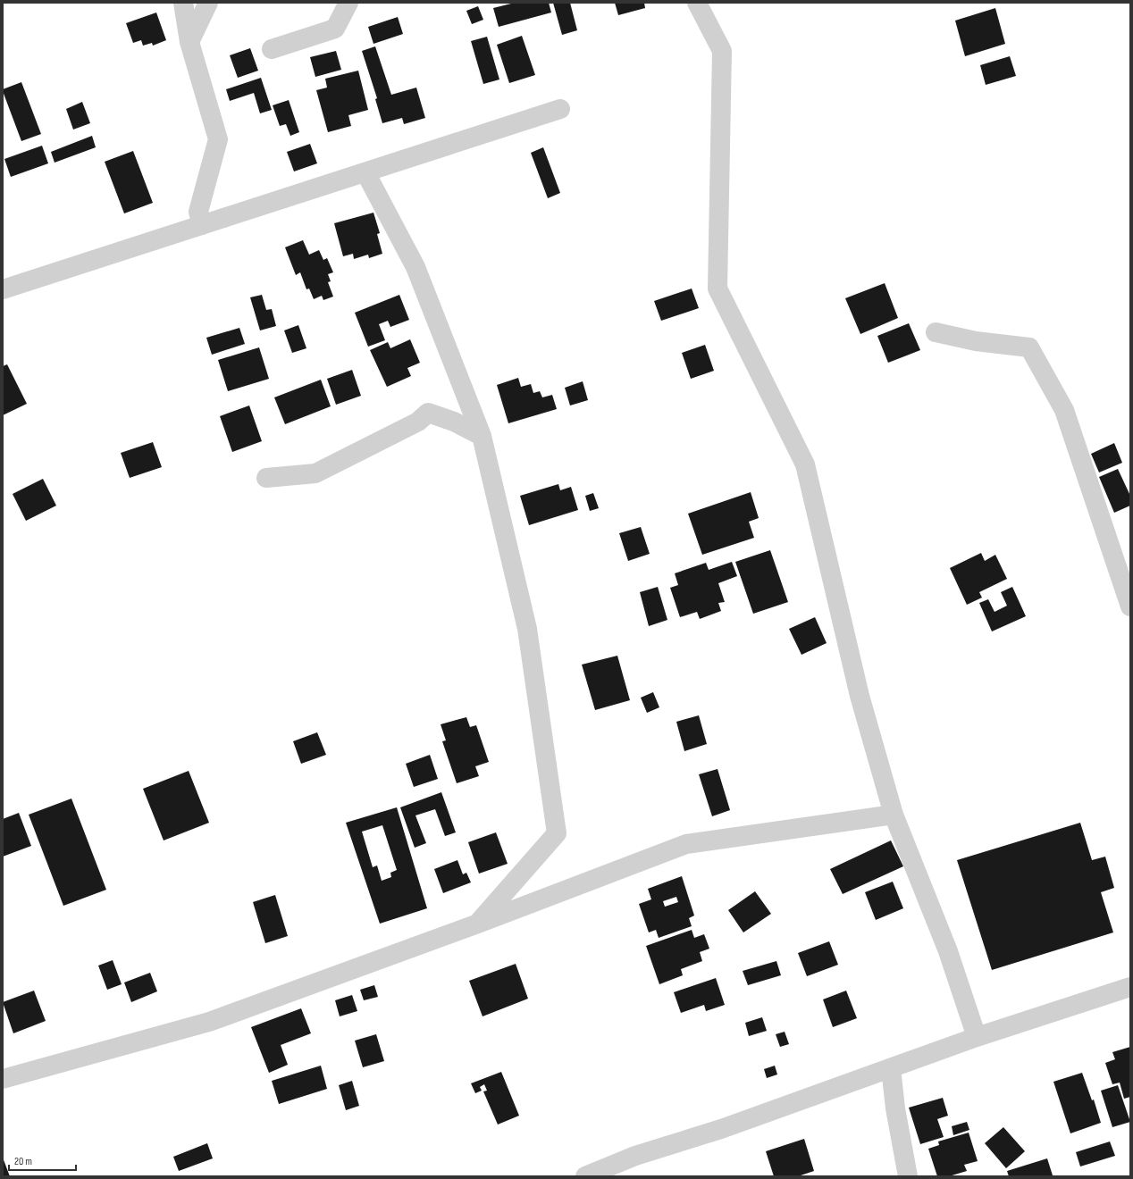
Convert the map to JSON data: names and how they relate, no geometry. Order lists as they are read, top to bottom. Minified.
{"scale_bar":"20 m"}
